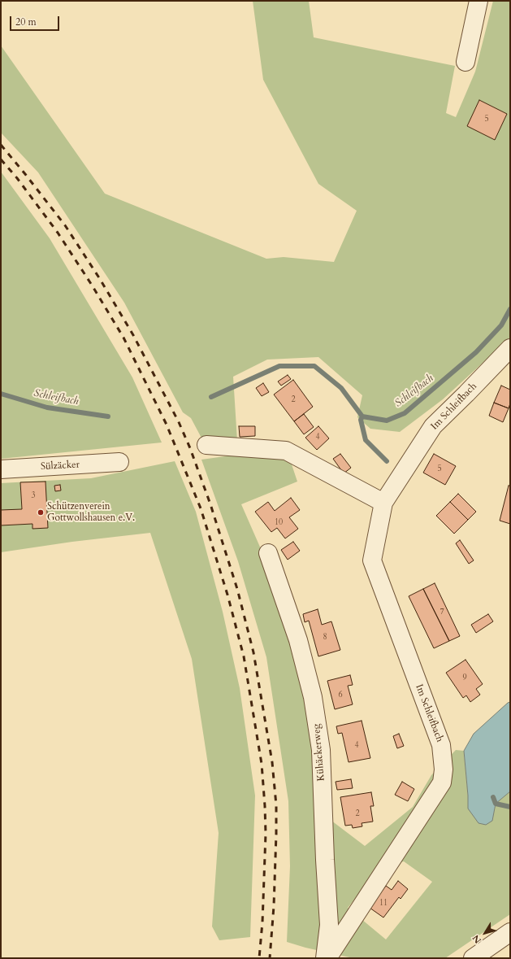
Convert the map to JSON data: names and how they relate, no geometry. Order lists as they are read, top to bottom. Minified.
{"streets":{"street":["Im Schleifbach","Sülzäcker","Kühäckerweg"]},"water":["Schleifbach"],"places":["Schützenverein Gottwollshausen e.V."],"house_numbers":["5","2","4","5","3","10","7","8","9","6","4","2","11"],"scale_bar":"20 m","north":"bottom left"}
